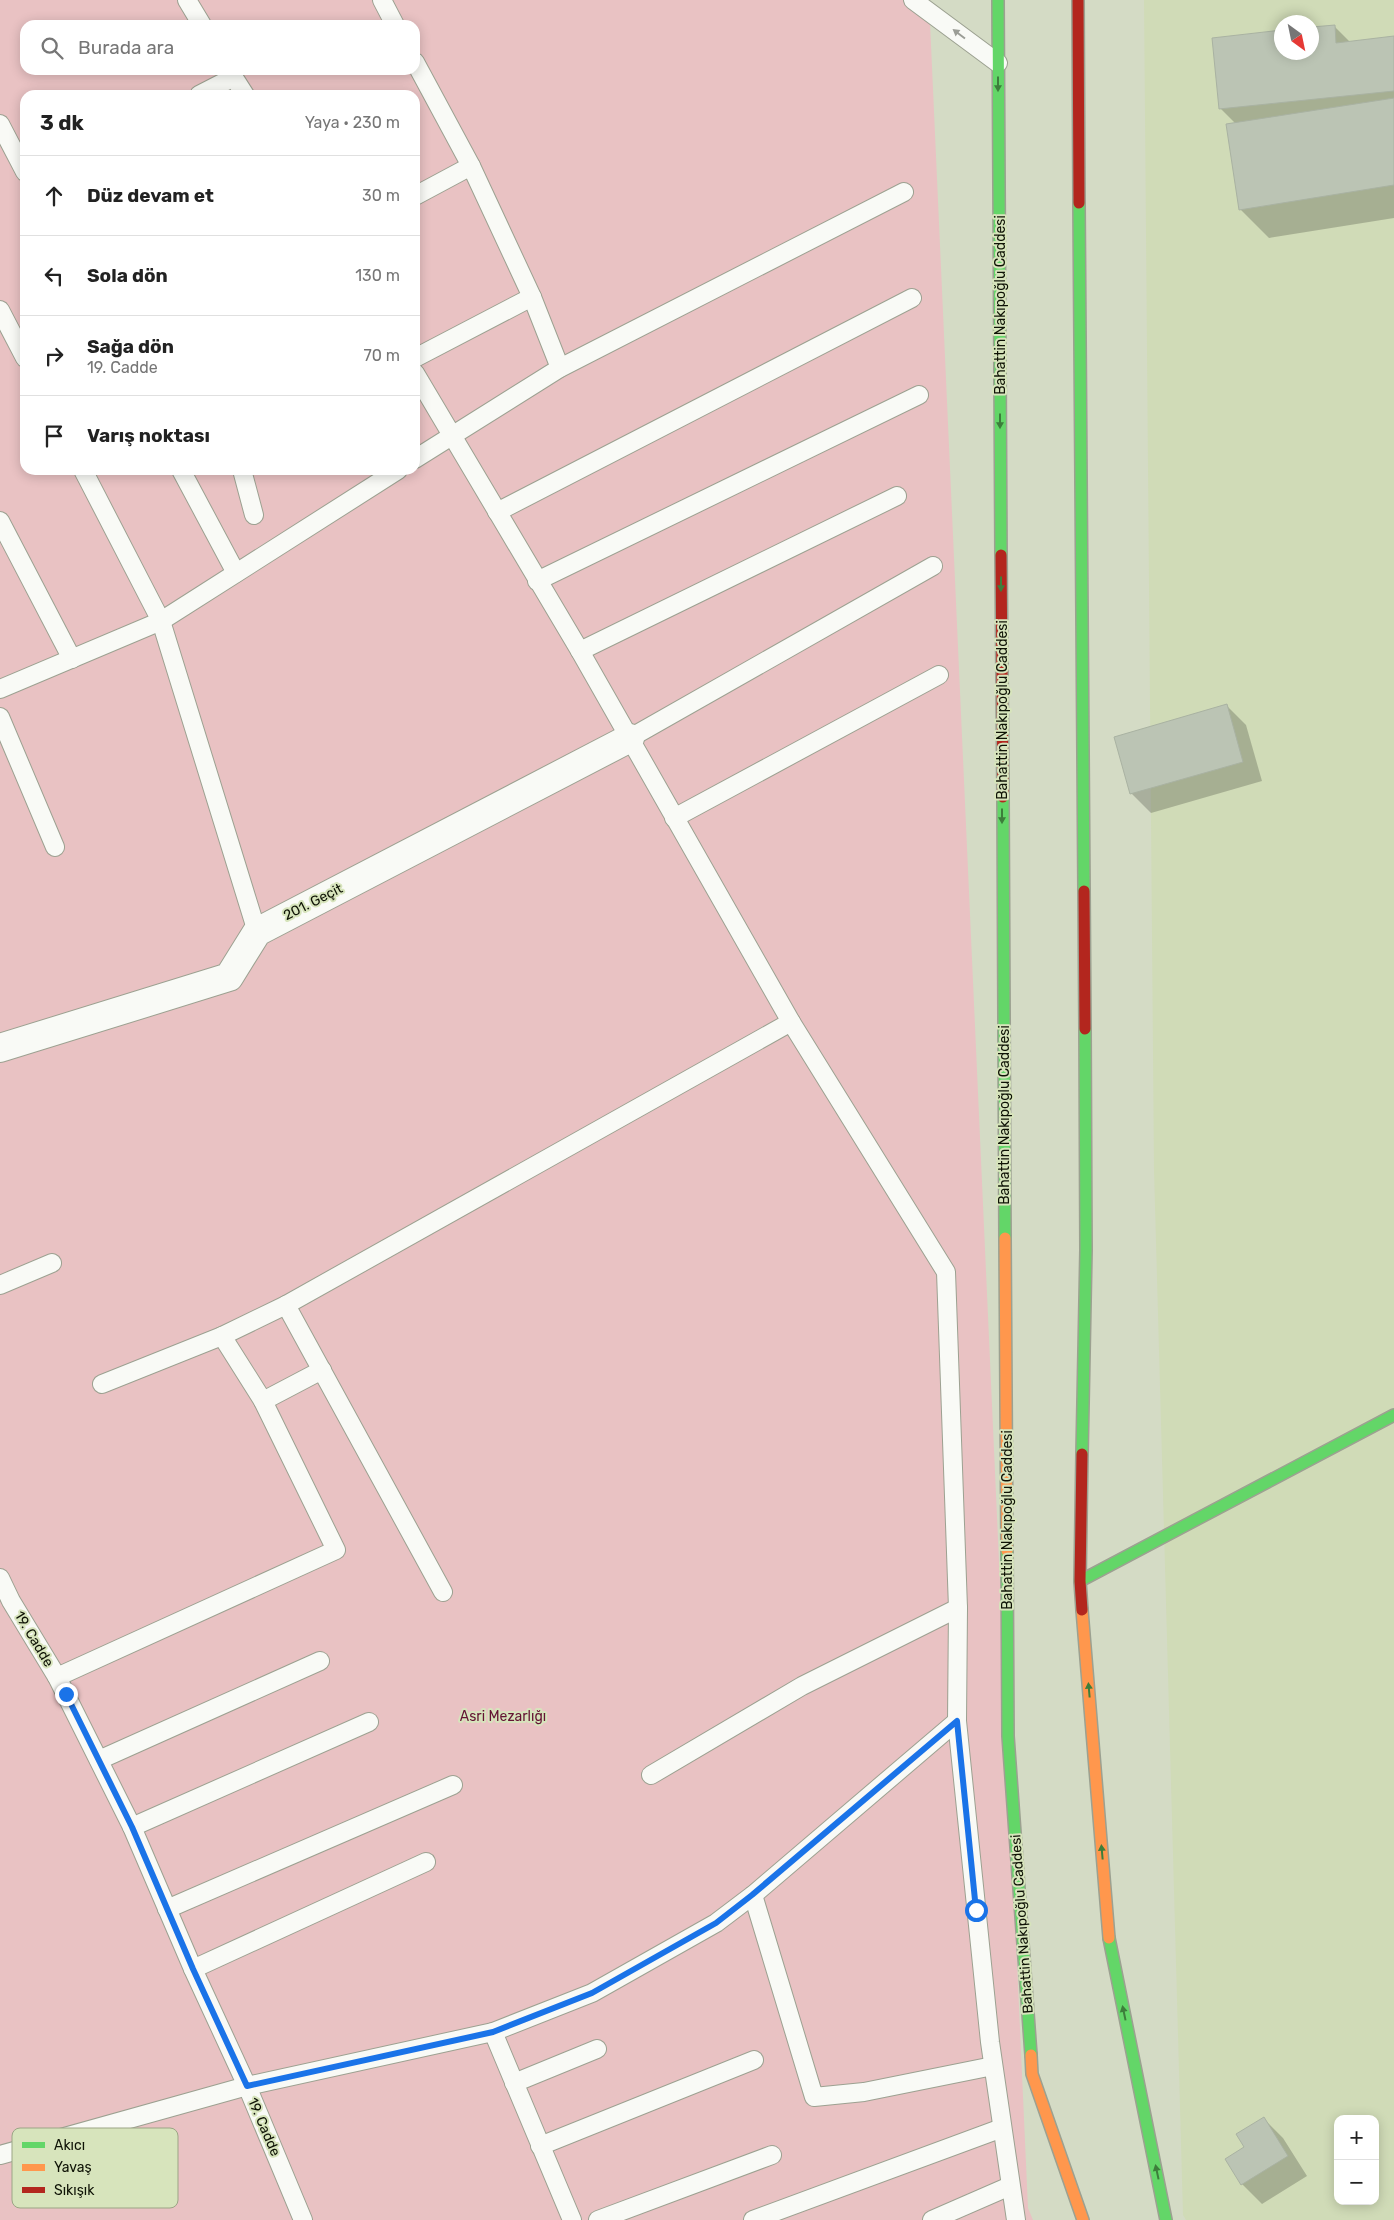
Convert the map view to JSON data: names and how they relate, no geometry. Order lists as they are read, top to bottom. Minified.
{"streets":{"main road":["Bahattin Nakıpoğlu Caddesi"],"street":["201. Geçit"],"lane":["19. Cadde"]},"parks":["Asri Mezarlığı"],"legend":["Akıcı","Yavaş","Sıkışık"],"north":"bottom right","page":{"search":"Burada ara","heading":["3 dk","Yaya · 230 m"],"list":[["Düz devam et","30 m"],["Sola dön","130 m"],["Sağa dön","19. Cadde","70 m"],"Varış noktası"],"map_buttons":["+","−"]}}
